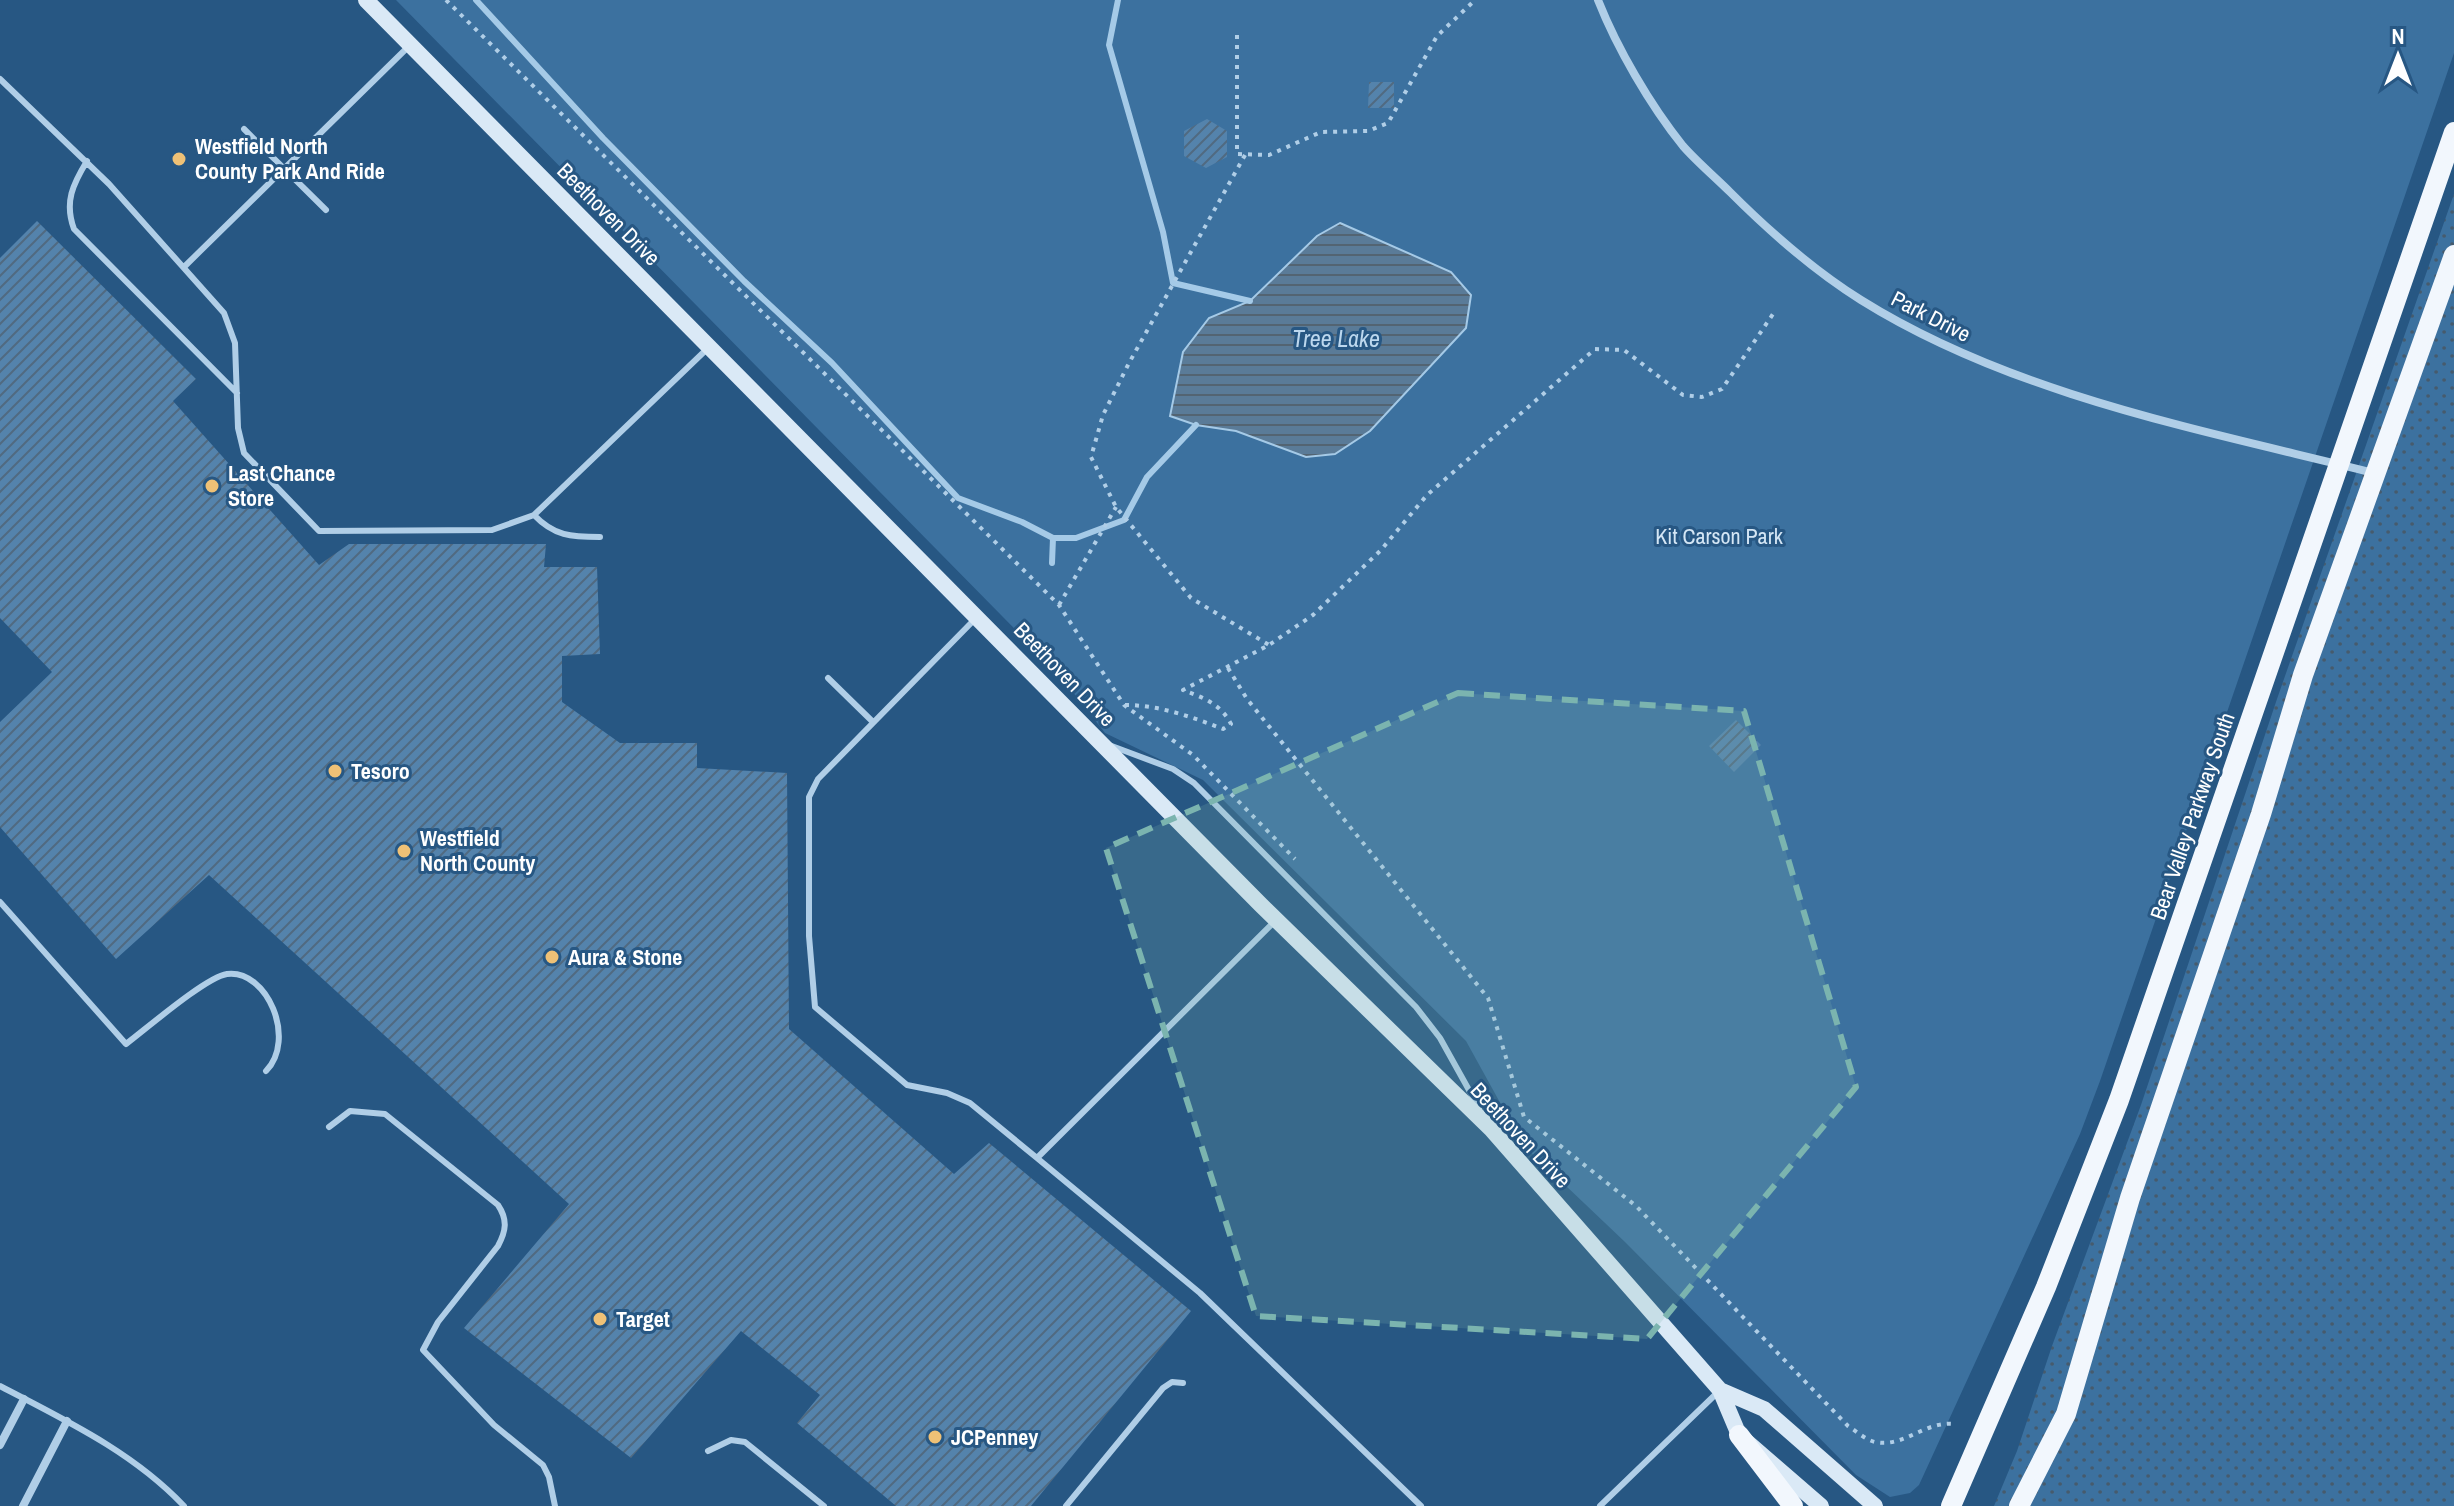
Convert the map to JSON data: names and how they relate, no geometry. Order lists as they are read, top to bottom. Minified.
{"streets":{"main road":["Beethoven Drive","Bear Valley Parkway South"],"street":["Park Drive"]},"crossings":[["Park Drive","Bear Valley Parkway South"]],"water":["Tree Lake"],"parks":["Kit Carson Park"],"places":["Westfield North County Park And Ride","Last Chance Store","Tesoro","Westfield North County","Aura & Stone","Target","JCPenney"],"north":"top"}
